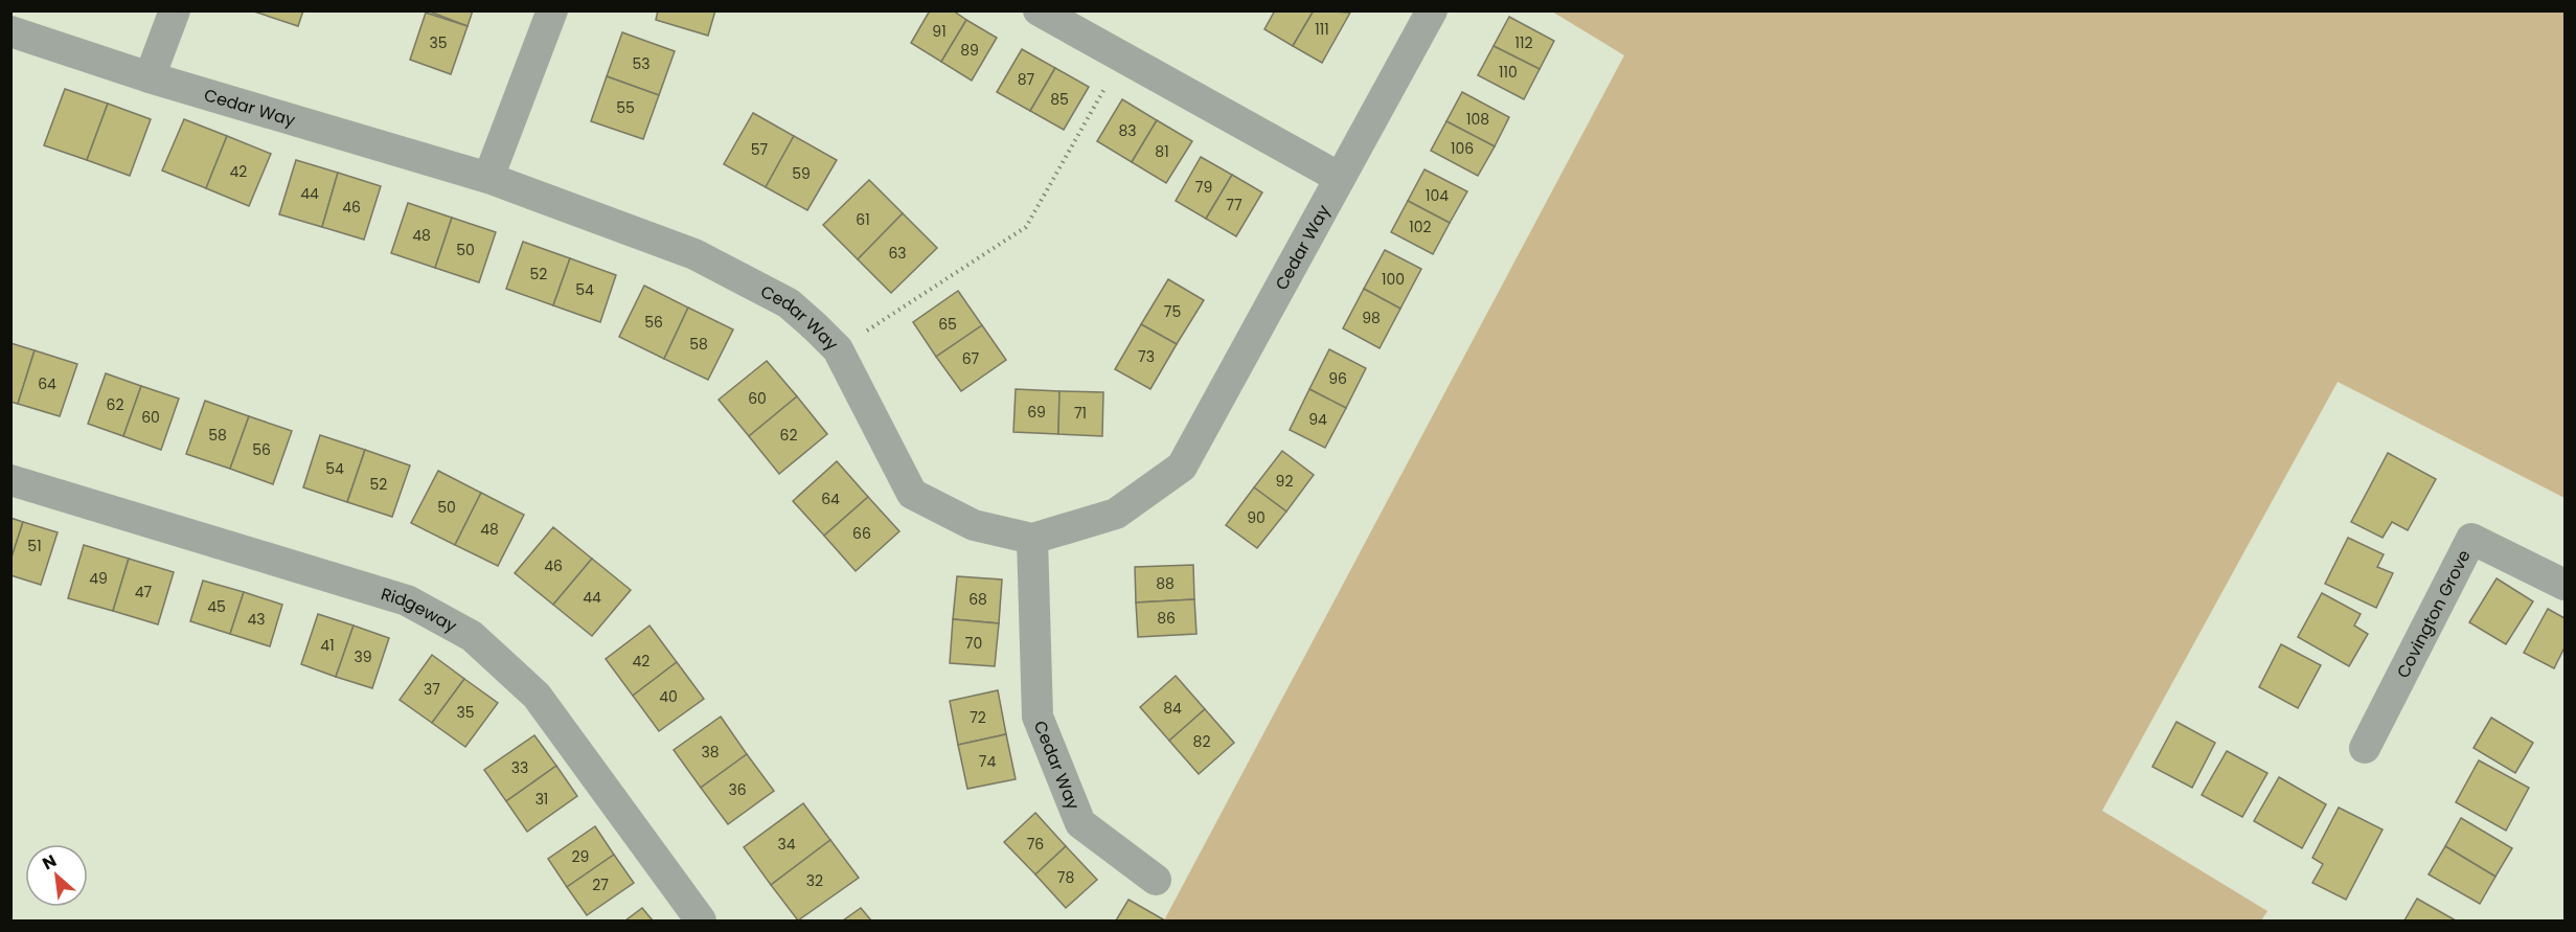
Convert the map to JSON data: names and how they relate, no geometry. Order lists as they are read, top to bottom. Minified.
{"streets":{"street":["Cedar Way","Ridgeway","Covington Grove"]},"house_numbers":["111","91","35","112","89","53","110","87","85","55","108","83","106","57","81","42","59","79","44","104","77","46","61","102","48","50","63","52","100","54","75","98","56","65","58","73","67","96","64","60","62","69","71","60","94","58","62","56","54","92","52","64","50","90","48","66","51","46","49","88","47","44","68","45","86","43","70","41","39","42","37","40","84","35","72","82","38","74","33","36","31","34","76","29","78","32","27"],"north":"top left"}
